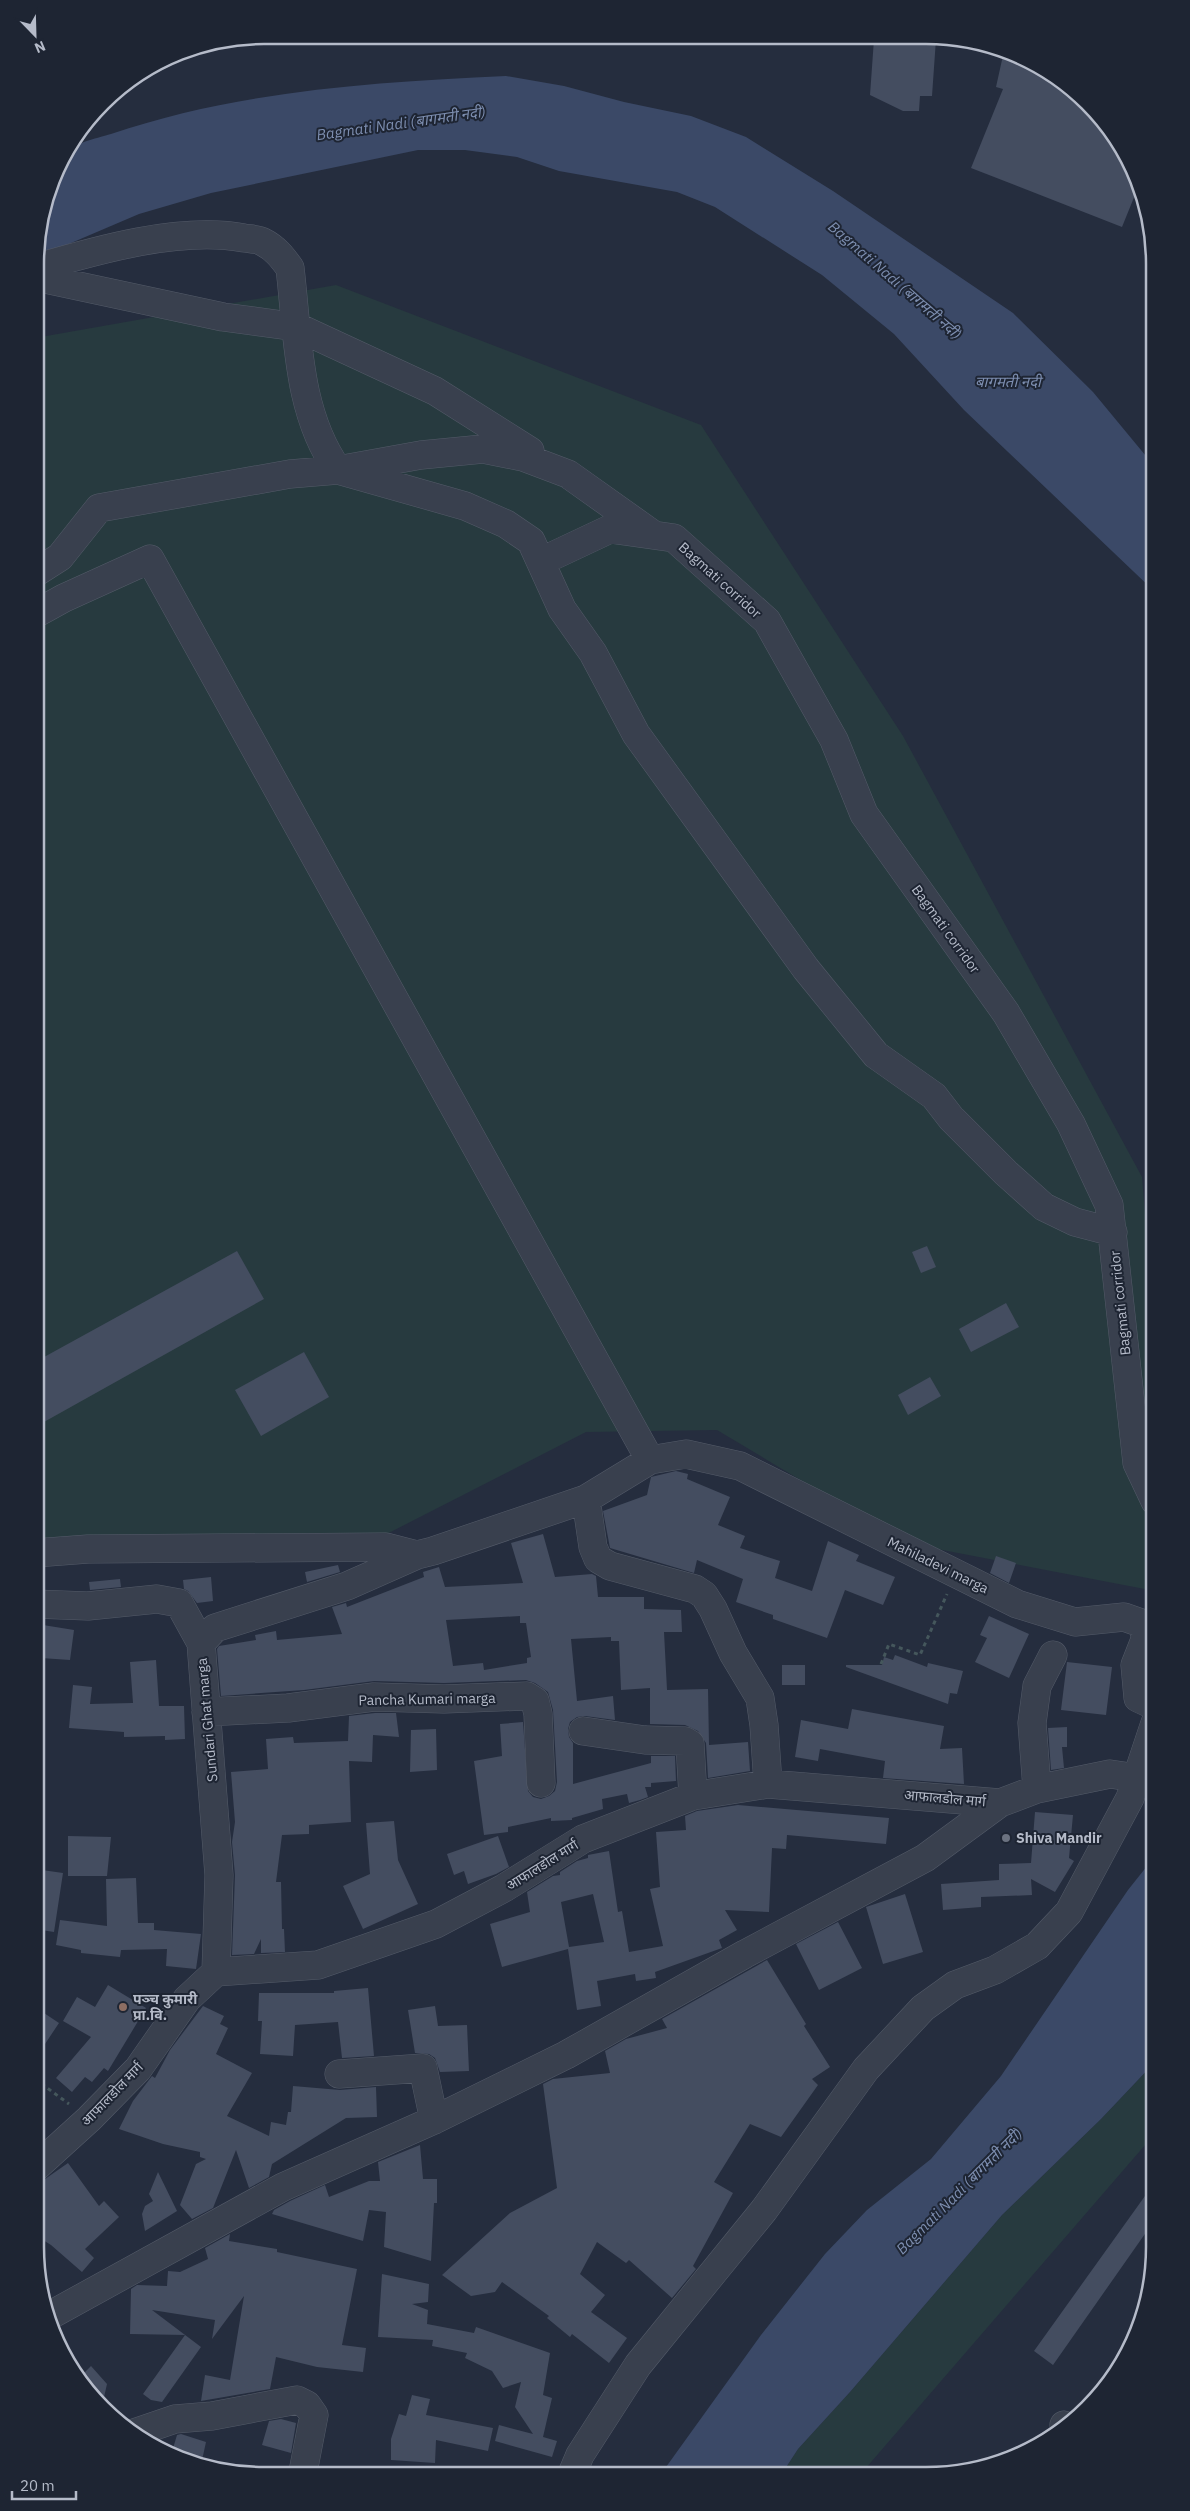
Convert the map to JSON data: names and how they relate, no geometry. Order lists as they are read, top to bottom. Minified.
{"streets":{"street":["Bagmati corridor","Mahiladevi marga","Pancha Kumari marga","Sundari Ghat marga","आफालडोल मार्ग"]},"crossings":[["Mahiladevi marga","Sundari Ghat marga"],["Pancha Kumari marga","Sundari Ghat marga"],["Sundari Ghat marga","आफालडोल मार्ग"]],"water":["Bagmati Nadi (बागमती नदी)","बागमती नदी"],"places":["Shiva Mandir","पञ्च कुमारी प्रा.वि."],"scale_bar":"20 m","north":"bottom right"}
